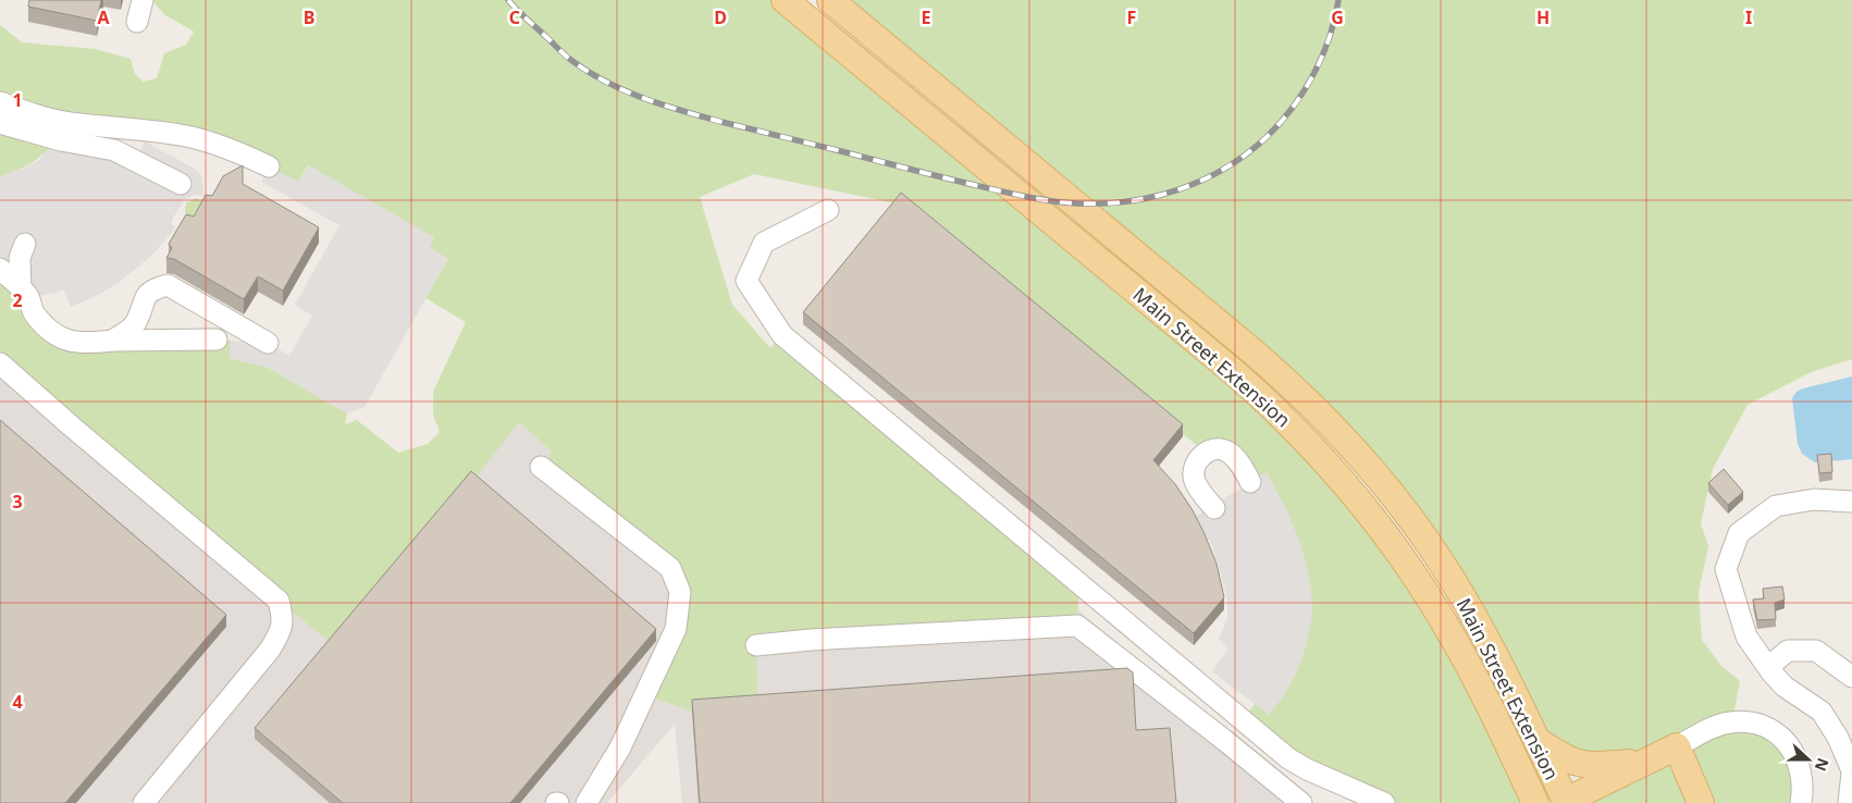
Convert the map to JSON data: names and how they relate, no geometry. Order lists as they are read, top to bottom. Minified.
{"streets":{"main road":["Main Street Extension"]},"north":"right","grid":{"columns":["A","B","C","D","E","F","G","H","I"],"rows":["1","2","3","4"]}}
